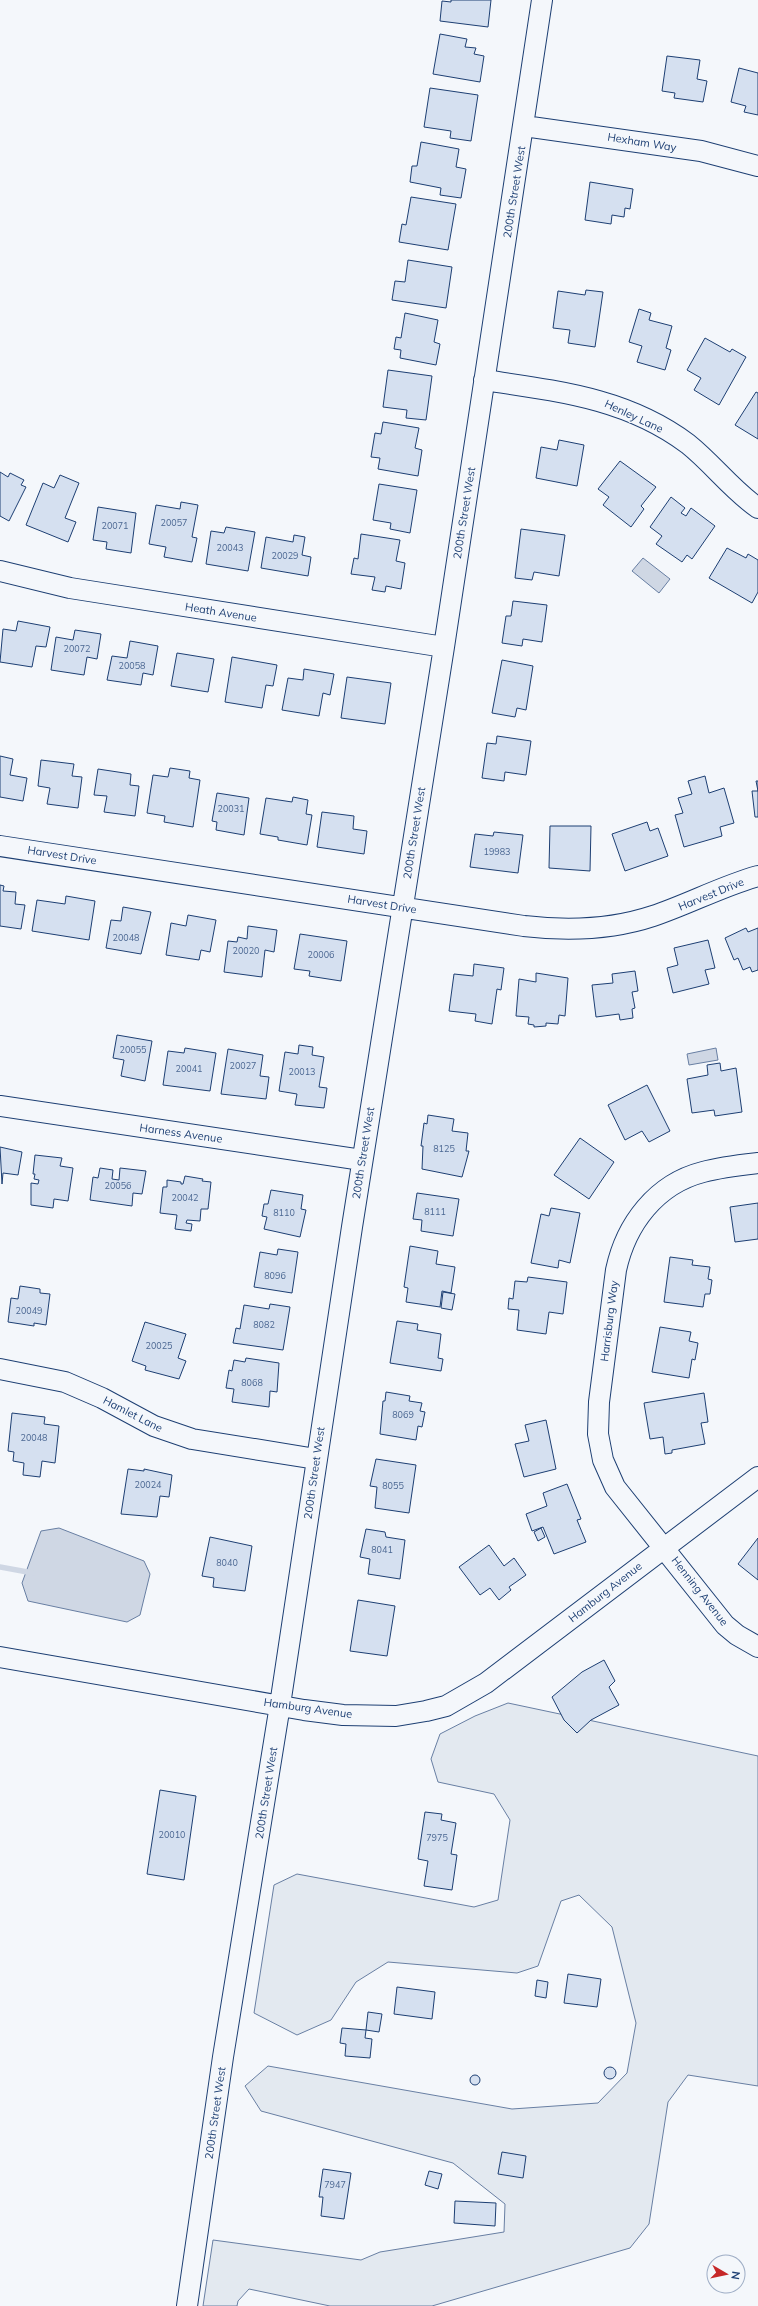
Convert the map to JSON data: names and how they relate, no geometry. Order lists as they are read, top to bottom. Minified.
{"streets":{"street":["Hexham Way","200th Street West","Henley Lane","Heath Avenue","Harvest Drive","Harness Avenue","Harrisburg Way","Hamlet Lane","Henning Avenue","Hamburg Avenue"]},"crossings":[["Hexham Way","200th Street West"],["200th Street West","Henley Lane"],["200th Street West","Heath Avenue"],["200th Street West","Harvest Drive"],["200th Street West","Harness Avenue"],["200th Street West","Hamlet Lane"],["200th Street West","Hamburg Avenue"],["Harrisburg Way","Henning Avenue"],["Harrisburg Way","Hamburg Avenue"],["Henning Avenue","Hamburg Avenue"]],"house_numbers":["20057","20071","20043","20029","20072","20058","20031","19983","20048","20020","20006","20055","20027","20041","20013","8125","20056","20042","8111","8110","8096","20049","8082","20025","8068","8069","20048","20024","8055","8041","8040","20010","7975","7947"],"north":"right"}
